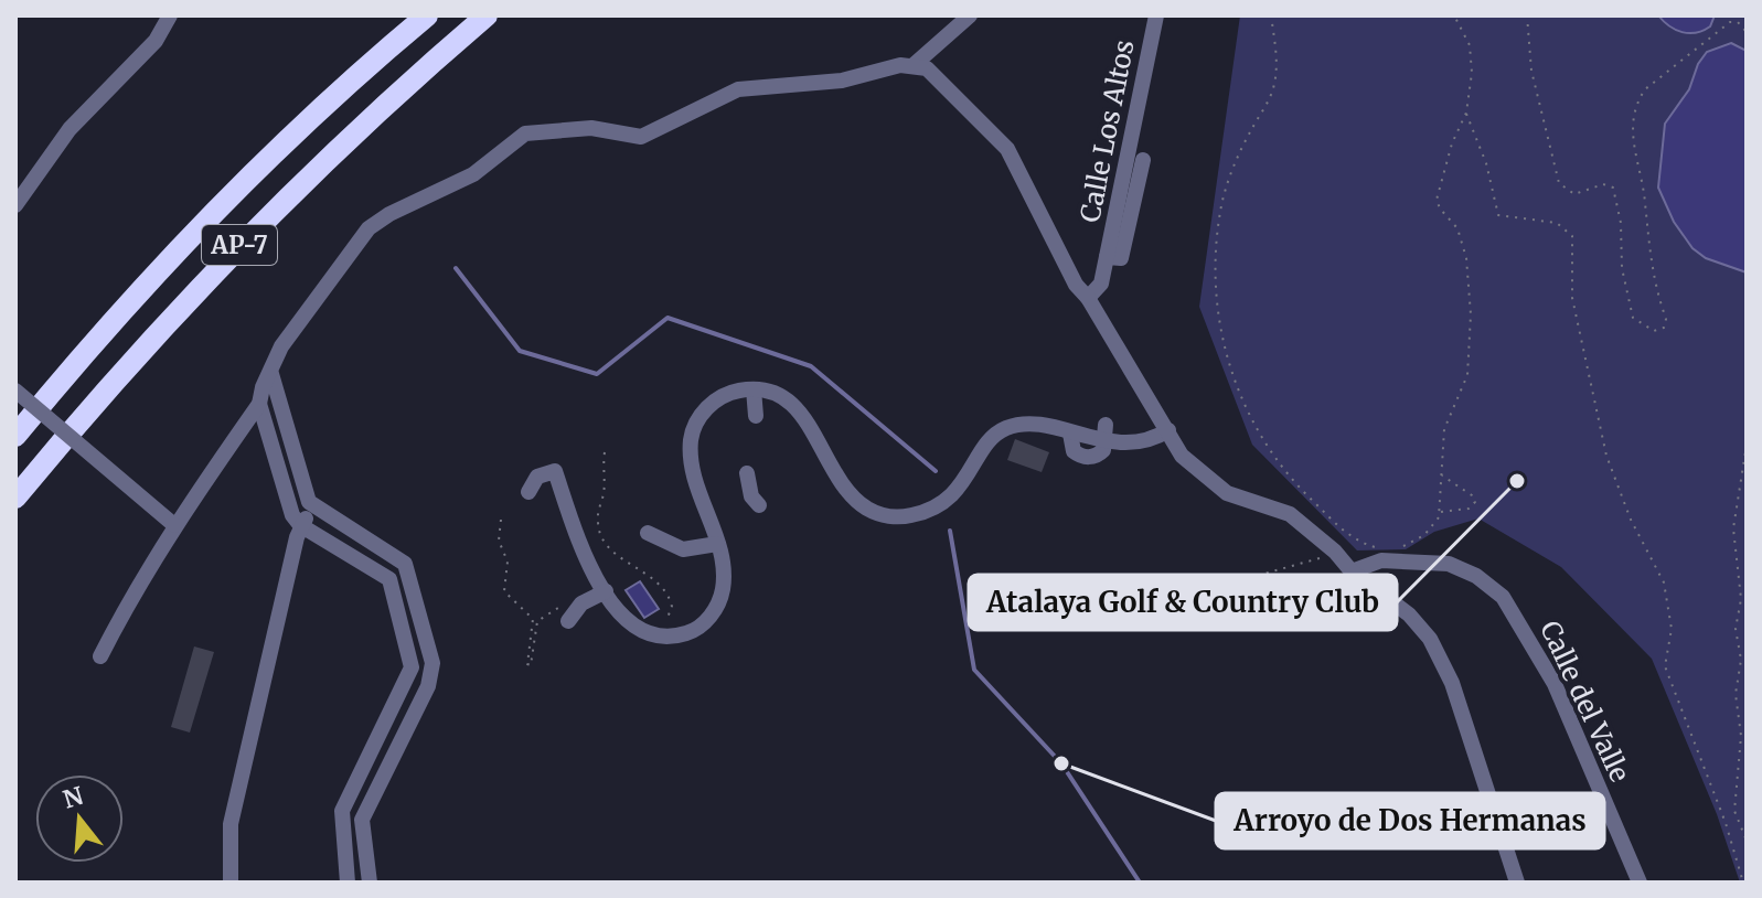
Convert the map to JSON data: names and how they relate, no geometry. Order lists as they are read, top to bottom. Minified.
{"streets":{"highway":["AP-7"],"street":["Calle Los Altos","Calle del Valle"]},"places":["Atalaya Golf & Country Club","Arroyo de Dos Hermanas"],"north":"top"}
